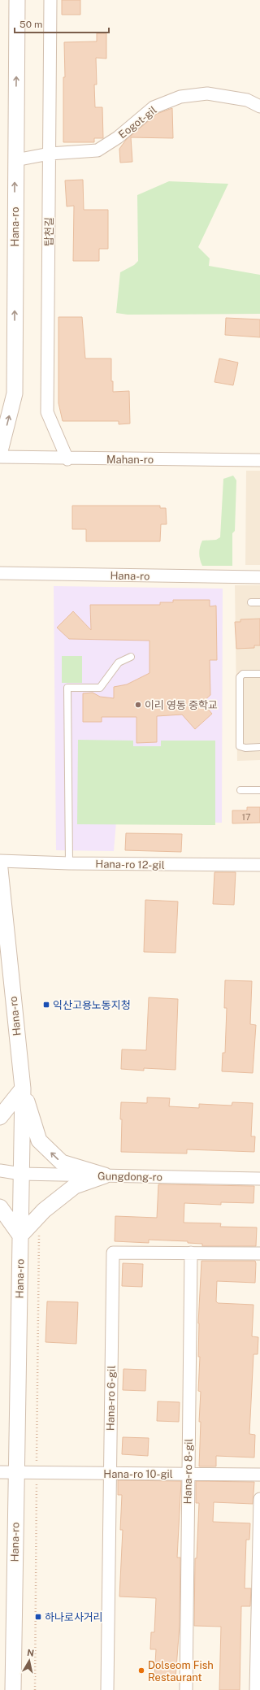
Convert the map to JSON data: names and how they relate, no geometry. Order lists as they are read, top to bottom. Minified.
{"streets":{"street":["Eogot-gil","Hana-ro","탑천길","Mahan-ro","Hana-ro 12-gil","Gungdong-ro","Hana-ro 6-gil","Hana-ro 8-gil","Hana-ro 10-gil"]},"crossings":[["Eogot-gil","Hana-ro"],["Eogot-gil","탑천길"],["Hana-ro","Gungdong-ro"],["Hana-ro","Hana-ro 10-gil"],["탑천길","Mahan-ro"],["Hana-ro 6-gil","Hana-ro 8-gil"],["Hana-ro 6-gil","Hana-ro 10-gil"],["Hana-ro 8-gil","Hana-ro 10-gil"]],"places":{"other":["이리 영동 중학교","Dolseom Fish Restaurant"],"transit":["익산고용노동지청","하나로사거리"]},"house_numbers":["17"],"scale_bar":"50 m","north":"top"}
